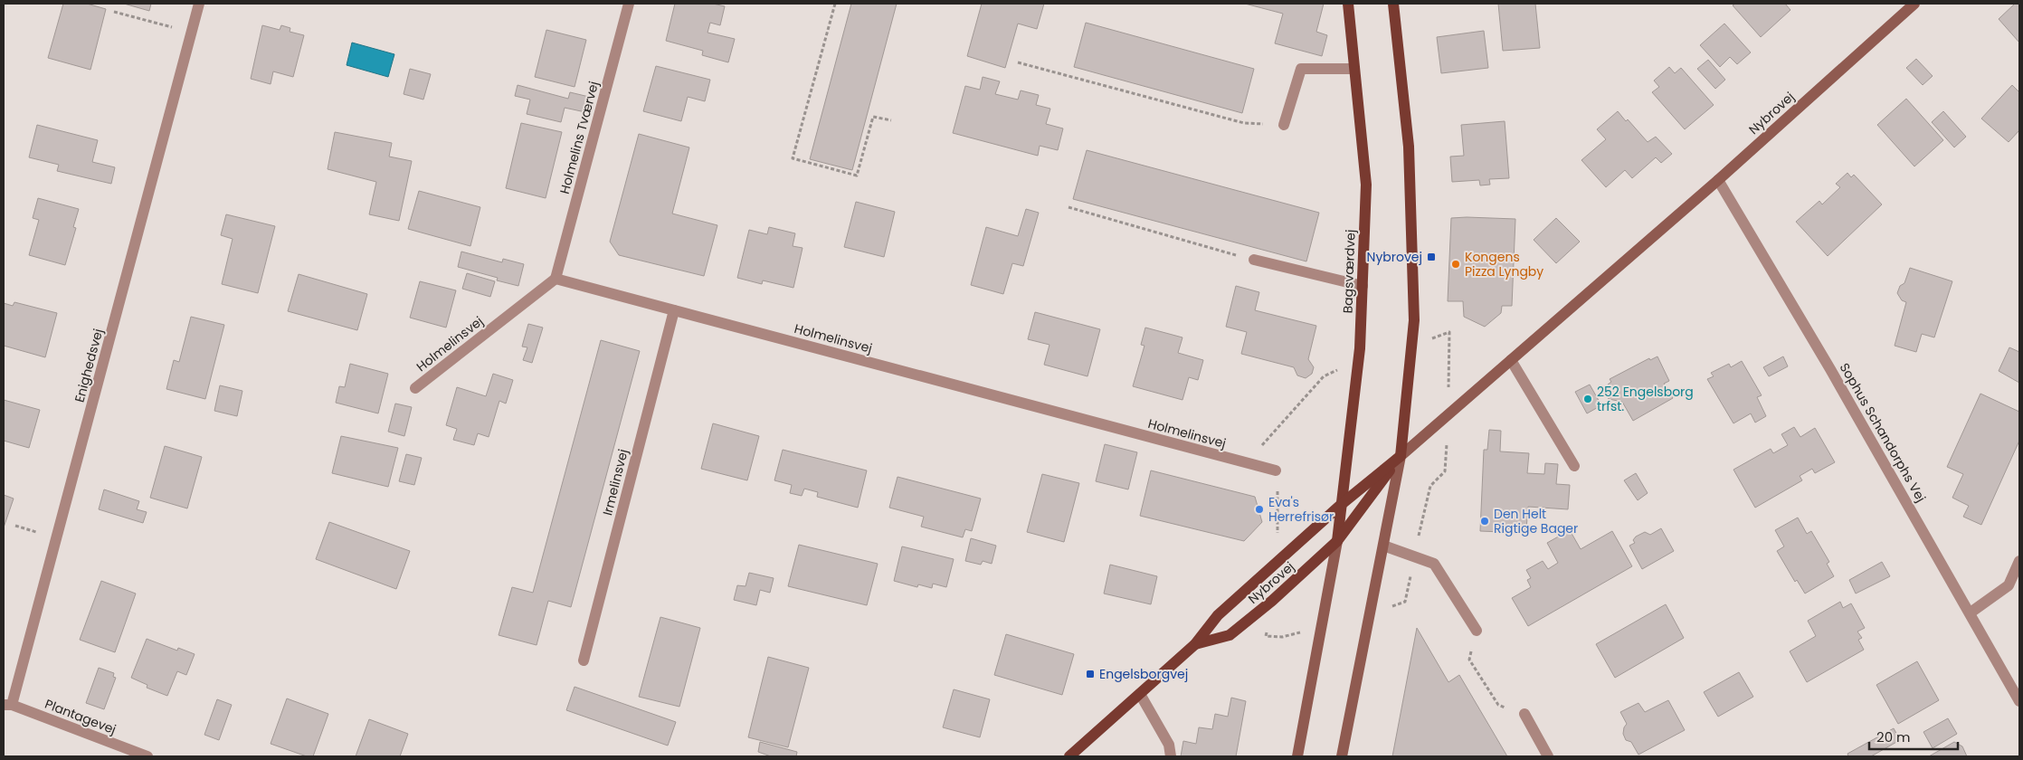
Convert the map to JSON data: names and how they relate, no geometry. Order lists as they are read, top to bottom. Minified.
{"streets":{"main road":["Nybrovej","Bagsværdvej"],"street":["Holmelins Tværvej","Holmelinsvej","Enighedsvej","Sophus Schandorphs Vej","Irmelinsvej","Plantagevej"]},"crossings":[["Nybrovej","Bagsværdvej"],["Nybrovej","Sophus Schandorphs Vej"],["Holmelins Tværvej","Holmelinsvej"],["Holmelinsvej","Irmelinsvej"],["Enighedsvej","Plantagevej"]],"places":{"transit":["Nybrovej","Engelsborgvej"],"other":["Kongens Pizza Lyngby","252 Engelsborg trfst.","Eva's Herrefrisør","Den Helt Rigtige Bager"]},"scale_bar":"20 m"}
